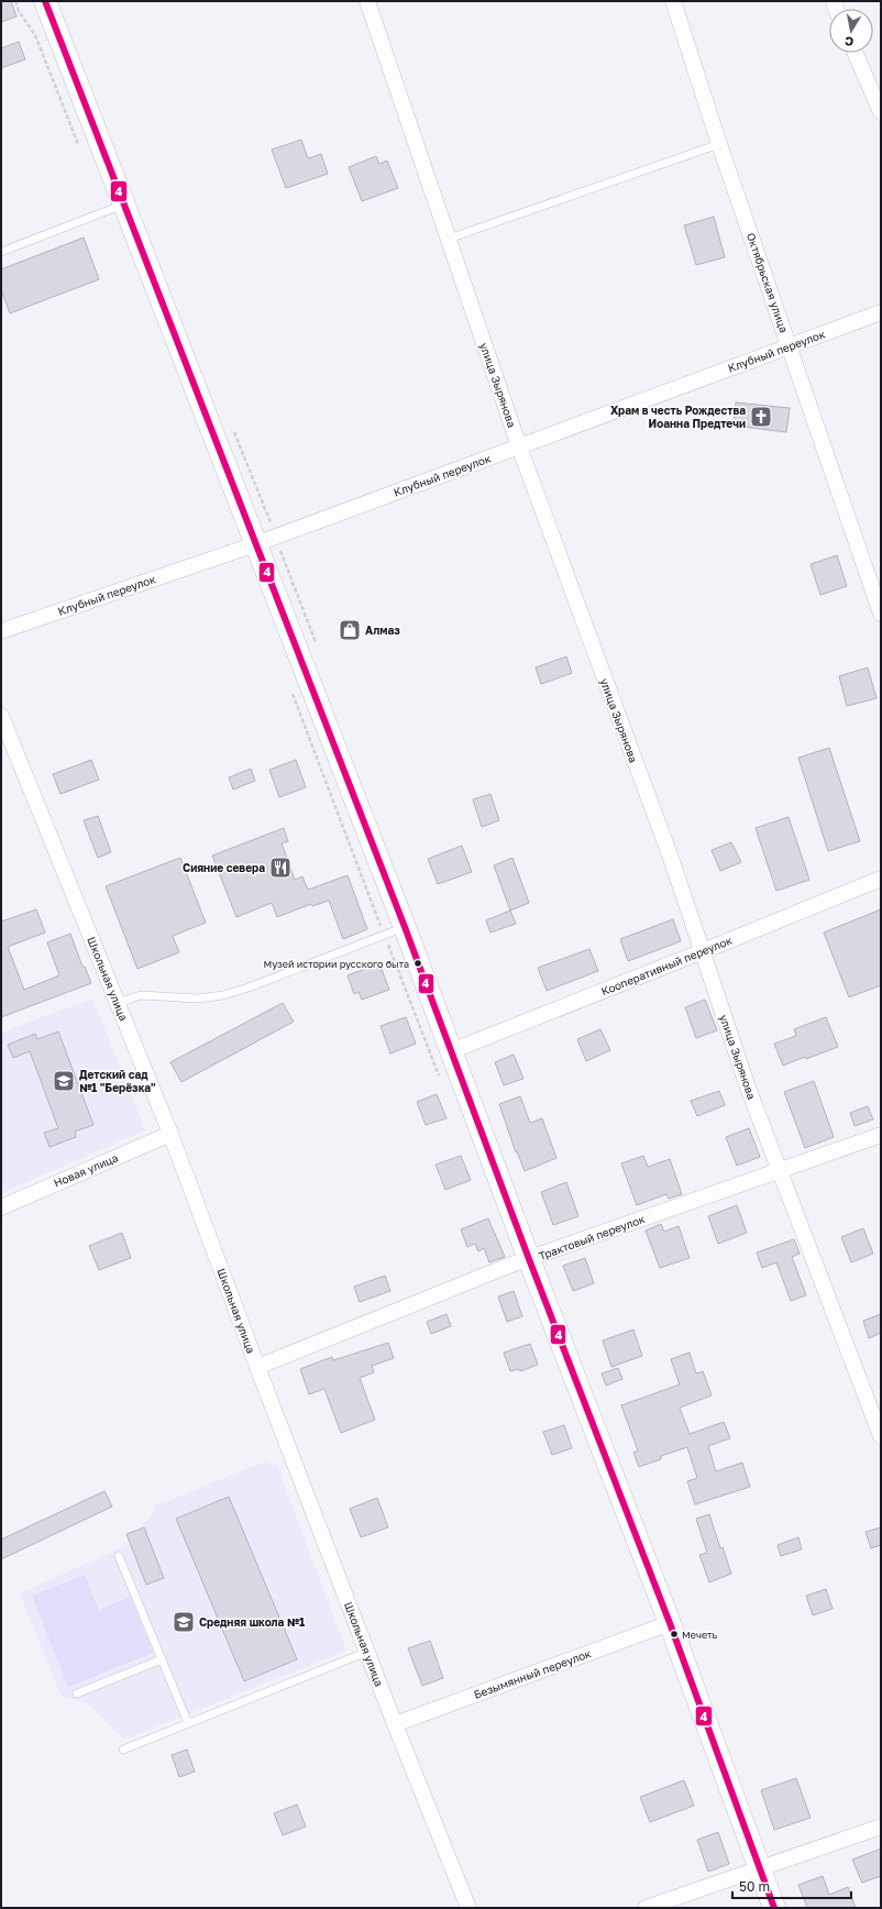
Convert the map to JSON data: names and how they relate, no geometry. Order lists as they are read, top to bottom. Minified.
{"streets":{"street":["Октябрьская улица","Клубный переулок","улица Зырянова","Кооперативный переулок","Школьная улица","Новая улица","Трактовый переулок","Безымянный переулок"]},"crossings":[["Октябрьская улица","Клубный переулок"],["Клубный переулок","улица Зырянова"],["улица Зырянова","Кооперативный переулок"],["улица Зырянова","Трактовый переулок"],["Школьная улица","Новая улица"],["Школьная улица","Трактовый переулок"],["Школьная улица","Безымянный переулок"]],"places":{"church":["Храм в честь Рождества Иоанна Предтечи"],"shop":["Алмаз"],"restaurant":["Сияние севера"],"other":["Музей истории русского быта","Мечеть"],"school or university":["Детский сад №1 \"Берёзка\"","Средняя школа №1"]},"lines":["transit line 4"],"scale_bar":"50 m","north":"bottom"}
